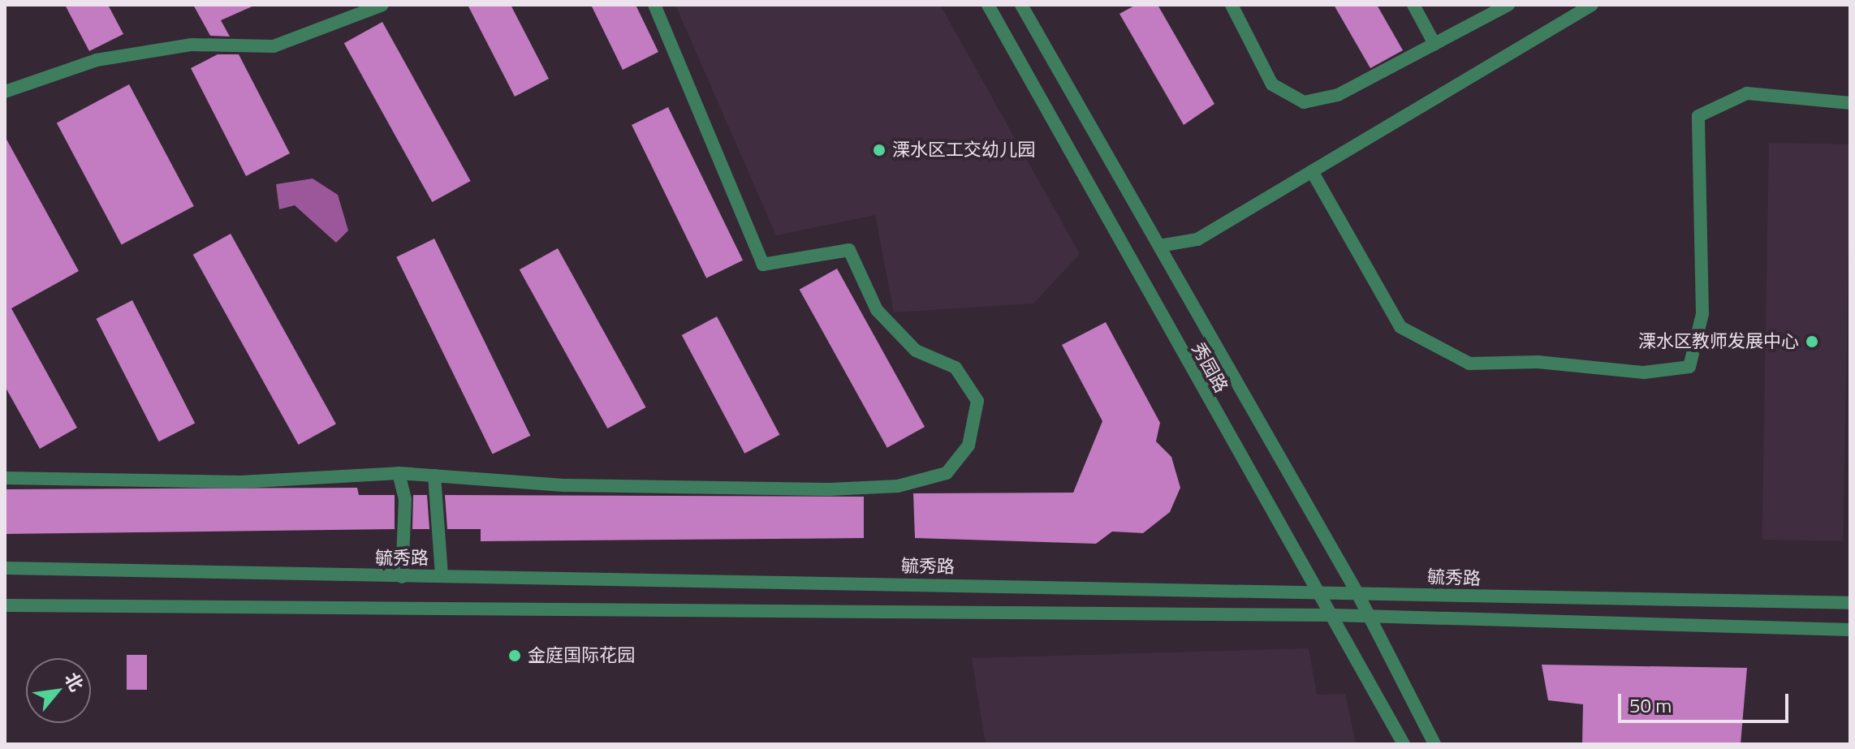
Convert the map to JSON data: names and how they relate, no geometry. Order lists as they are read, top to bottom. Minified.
{"streets":{"street":["秀园路","毓秀路"]},"crossings":[["秀园路","毓秀路"]],"places":["溧水区工交幼儿园","溧水区教师发展中心","金庭国际花园"],"scale_bar":"50 m","north":"top right"}
